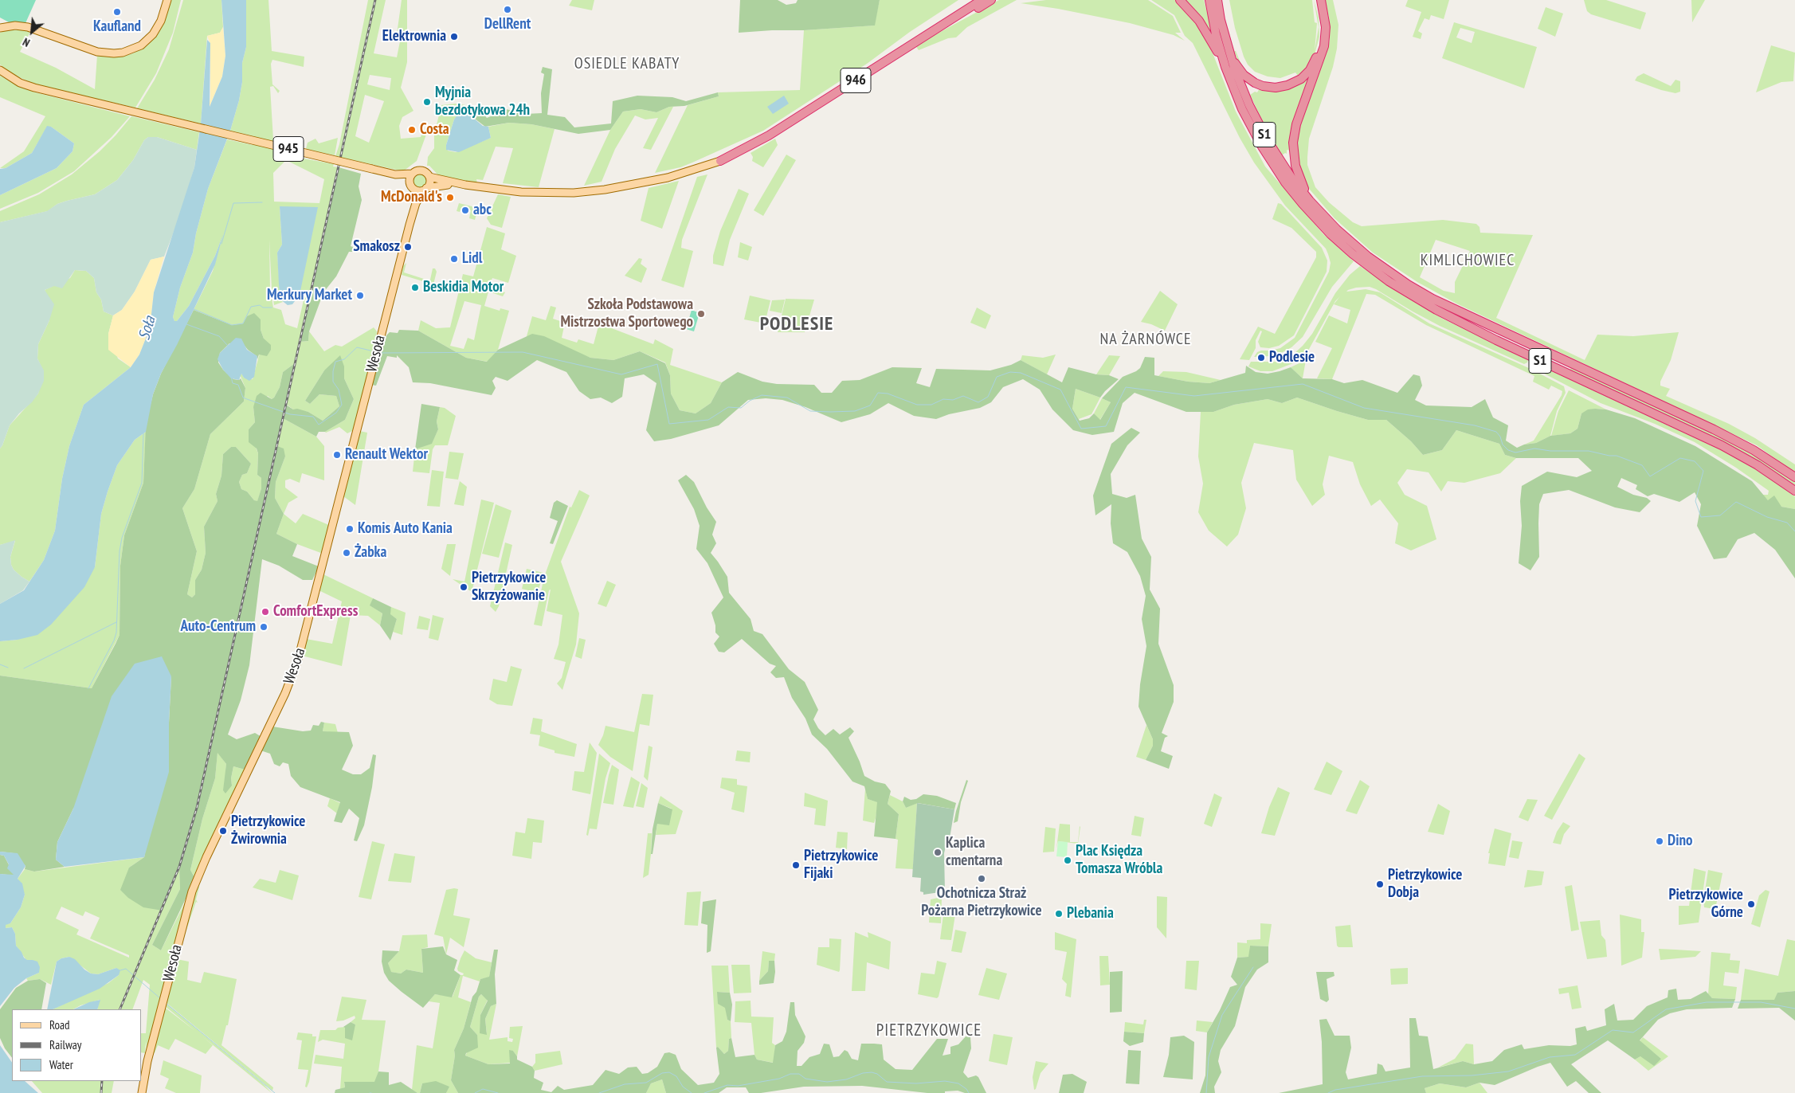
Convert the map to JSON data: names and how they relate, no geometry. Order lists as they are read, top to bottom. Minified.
{"streets":{"highway":["946","S1"],"main road":["945","Wesoła"]},"crossings":[["946","945"],["946","Wesoła"],["945","Wesoła"]],"districts":["OSIEDLE KABATY","KIMLICHOWIEC","PODLESIE","NA ŻARNÓWCE","PIETRZYKOWICE"],"water":["Soła"],"places":["DellRent","Kaufland","Elektrownia","Myjnia bezdotykowa 24h","Costa","McDonald's","abc","Smakosz","Lidl","Beskidia Motor","Merkury Market","Szkoła Podstawowa Mistrzostwa Sportowego","Podlesie","Renault Wektor","Komis Auto Kania","Żabka","Pietrzykowice Skrzyżowanie","ComfortExpress","Auto-Centrum","Pietrzykowice Żwirownia","Dino","Kaplica cmentarna","Plac Księdza Tomasza Wróbla","Pietrzykowice Fijaki","Ochotnicza Straż Pożarna Pietrzykowice","Pietrzykowice Dobja","Pietrzykowice Górne","Plebania"],"legend":["Road","Railway","Water"],"north":"bottom left"}
